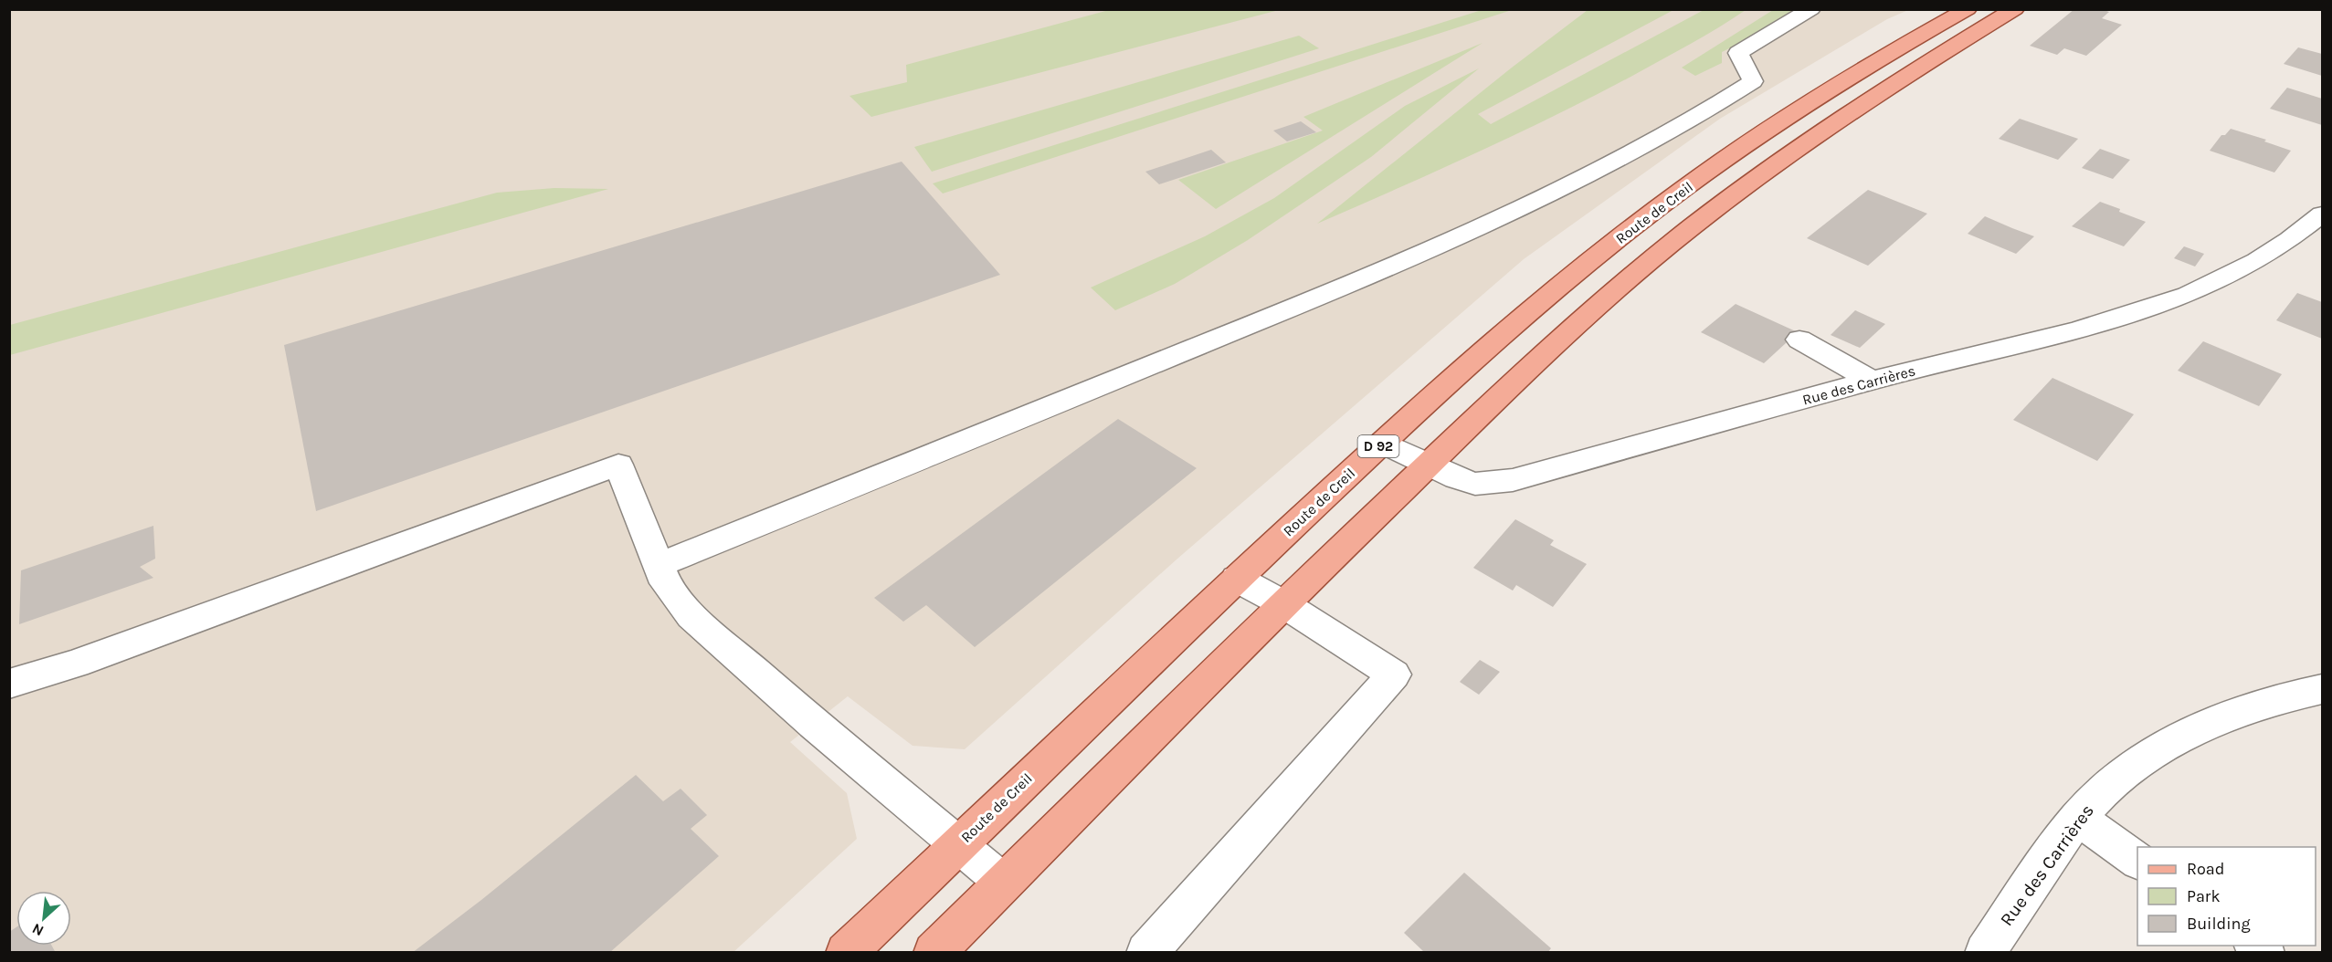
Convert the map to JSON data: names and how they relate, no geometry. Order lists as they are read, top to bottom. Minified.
{"streets":{"main road":["Route de Creil","D 92"],"street":["Rue des Carrières"]},"crossings":[["Route de Creil","Rue des Carrières"]],"legend":["Road","Park","Building"],"north":"bottom left"}
